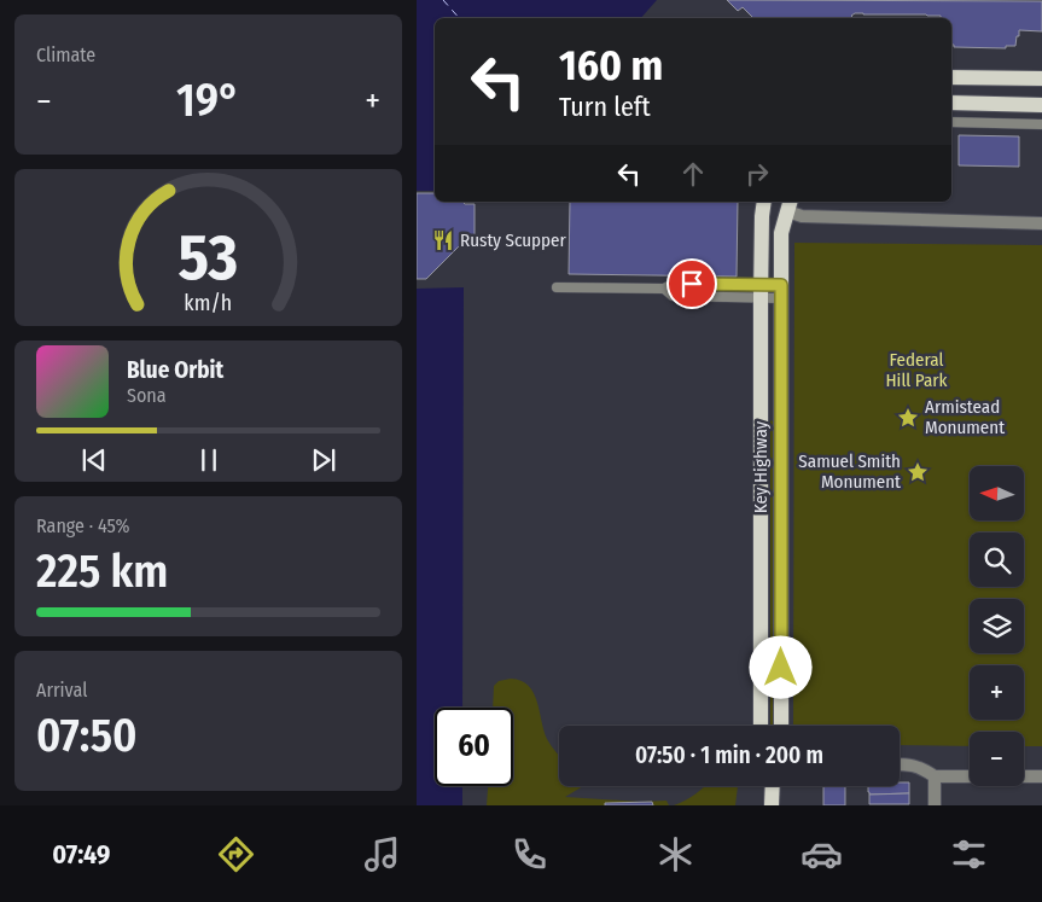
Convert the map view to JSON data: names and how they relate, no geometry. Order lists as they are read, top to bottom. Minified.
{"streets":{"main road":["Key Highway"]},"parks":["Federal Hill Park"],"places":{"restaurant":["Rusty Scupper"],"place":["Armistead Monument","Samuel Smith Monument"]},"north":"left","page":{"tile":["Climate",["Range · 45%","225 km"],["Arrival","07:50"]],"turn":["160 m","Turn left"],"heat":["−","19°","+"],"song":["Blue Orbit","Sona"],"map_buttons":["+","−"],"limit":"60","trip":"07:50 · 1 min · 200 m","tabs":"07:49","gauge":["53","km/h"]}}
